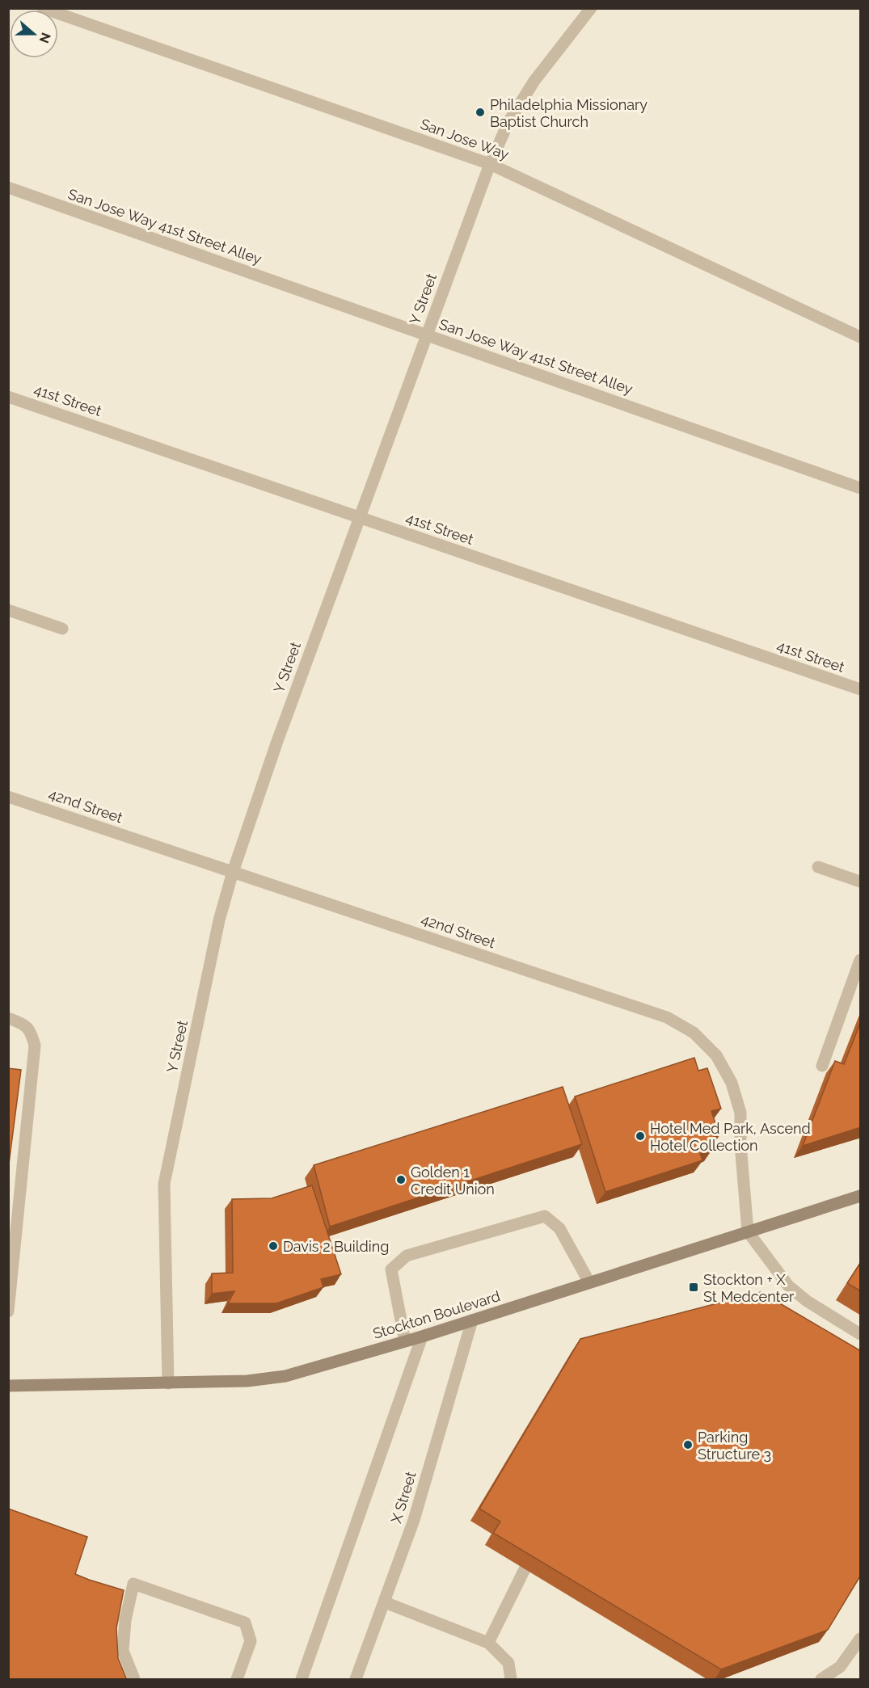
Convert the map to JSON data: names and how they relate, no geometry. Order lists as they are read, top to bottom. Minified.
{"streets":{"main road":["Stockton Boulevard"],"street":["San Jose Way","San Jose Way 41st Street Alley","Y Street","41st Street","42nd Street","X Street"]},"crossings":[["San Jose Way","Y Street"],["San Jose Way 41st Street Alley","Y Street"],["Y Street","41st Street"],["Y Street","42nd Street"],["Y Street","Stockton Boulevard"],["42nd Street","Stockton Boulevard"],["Stockton Boulevard","X Street"]],"places":{"other":["Philadelphia Missionary Baptist Church","Hotel Med Park, Ascend Hotel Collection","Golden 1 Credit Union","Davis 2 Building","Parking Structure 3"],"transit":["Stockton + X St Medcenter"]},"north":"right"}
